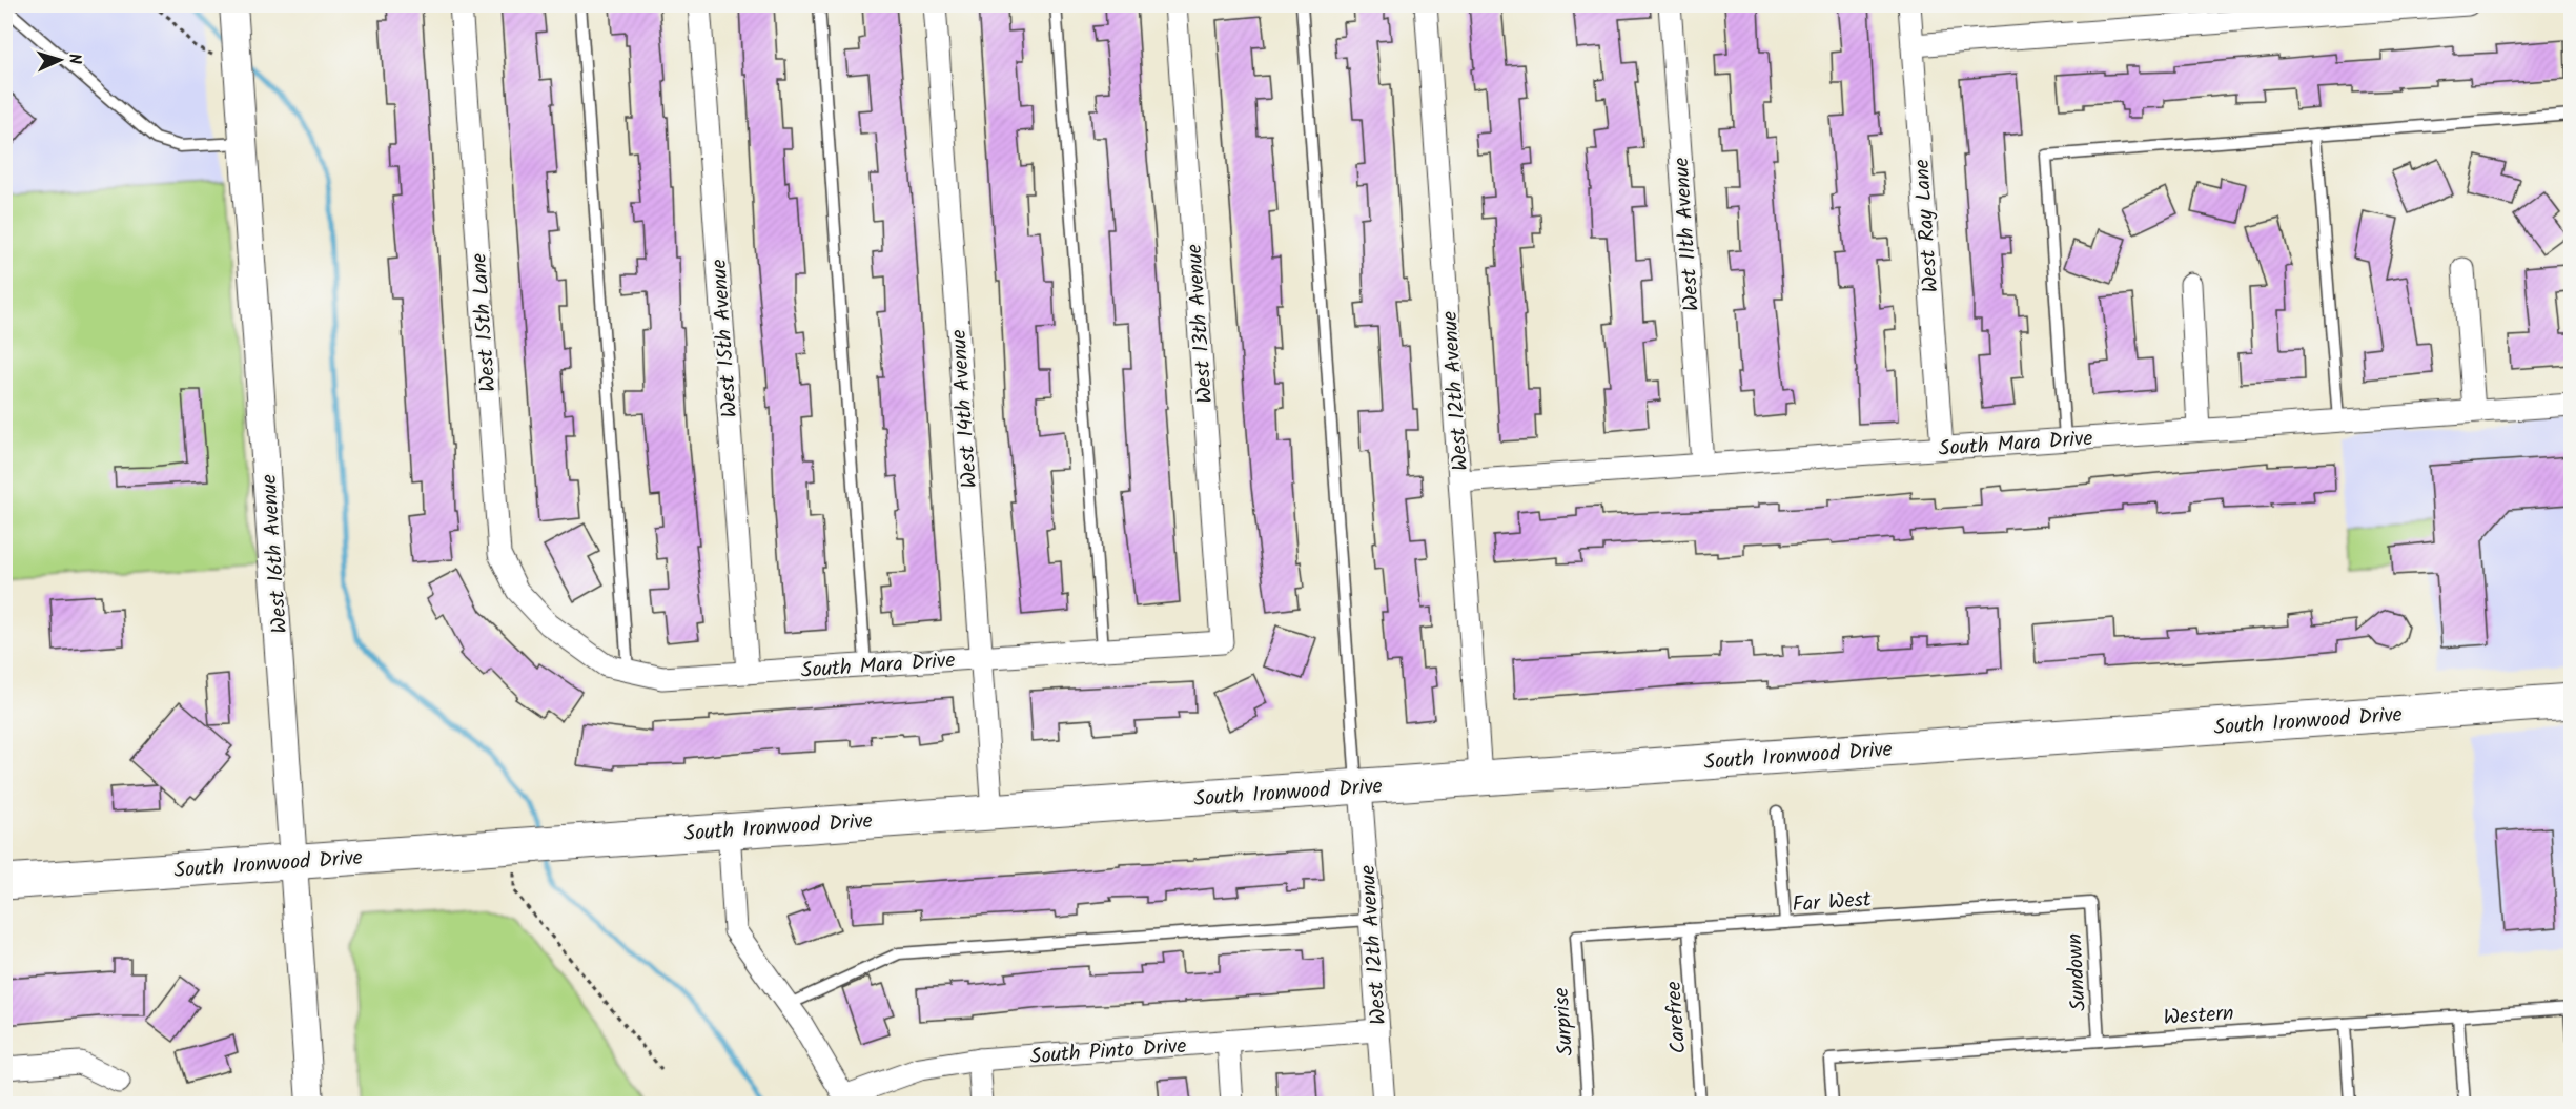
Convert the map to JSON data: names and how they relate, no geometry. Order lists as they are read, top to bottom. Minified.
{"streets":{"main road":["South Ironwood Drive"],"street":["West Ray Lane","West 11th Avenue","West 15th Lane","West 13th Avenue","West 15th Avenue","West 12th Avenue","West 14th Avenue","South Mara Drive","West 16th Avenue","South Pinto Drive"],"lane":["Far West","Sundown","Western","Carefree","Surprise"]},"crossings":[["West Ray Lane","South Mara Drive"],["West 11th Avenue","South Mara Drive"],["West 15th Lane","South Mara Drive"],["West 13th Avenue","South Mara Drive"],["West 15th Avenue","South Mara Drive"],["West 12th Avenue","South Mara Drive"],["West 12th Avenue","South Ironwood Drive"],["West 12th Avenue","South Pinto Drive"],["West 14th Avenue","South Mara Drive"],["West 14th Avenue","South Ironwood Drive"],["West 16th Avenue","South Ironwood Drive"],["Far West","Sundown"],["Far West","Carefree"],["Far West","Surprise"],["Sundown","Western"]],"north":"right"}
